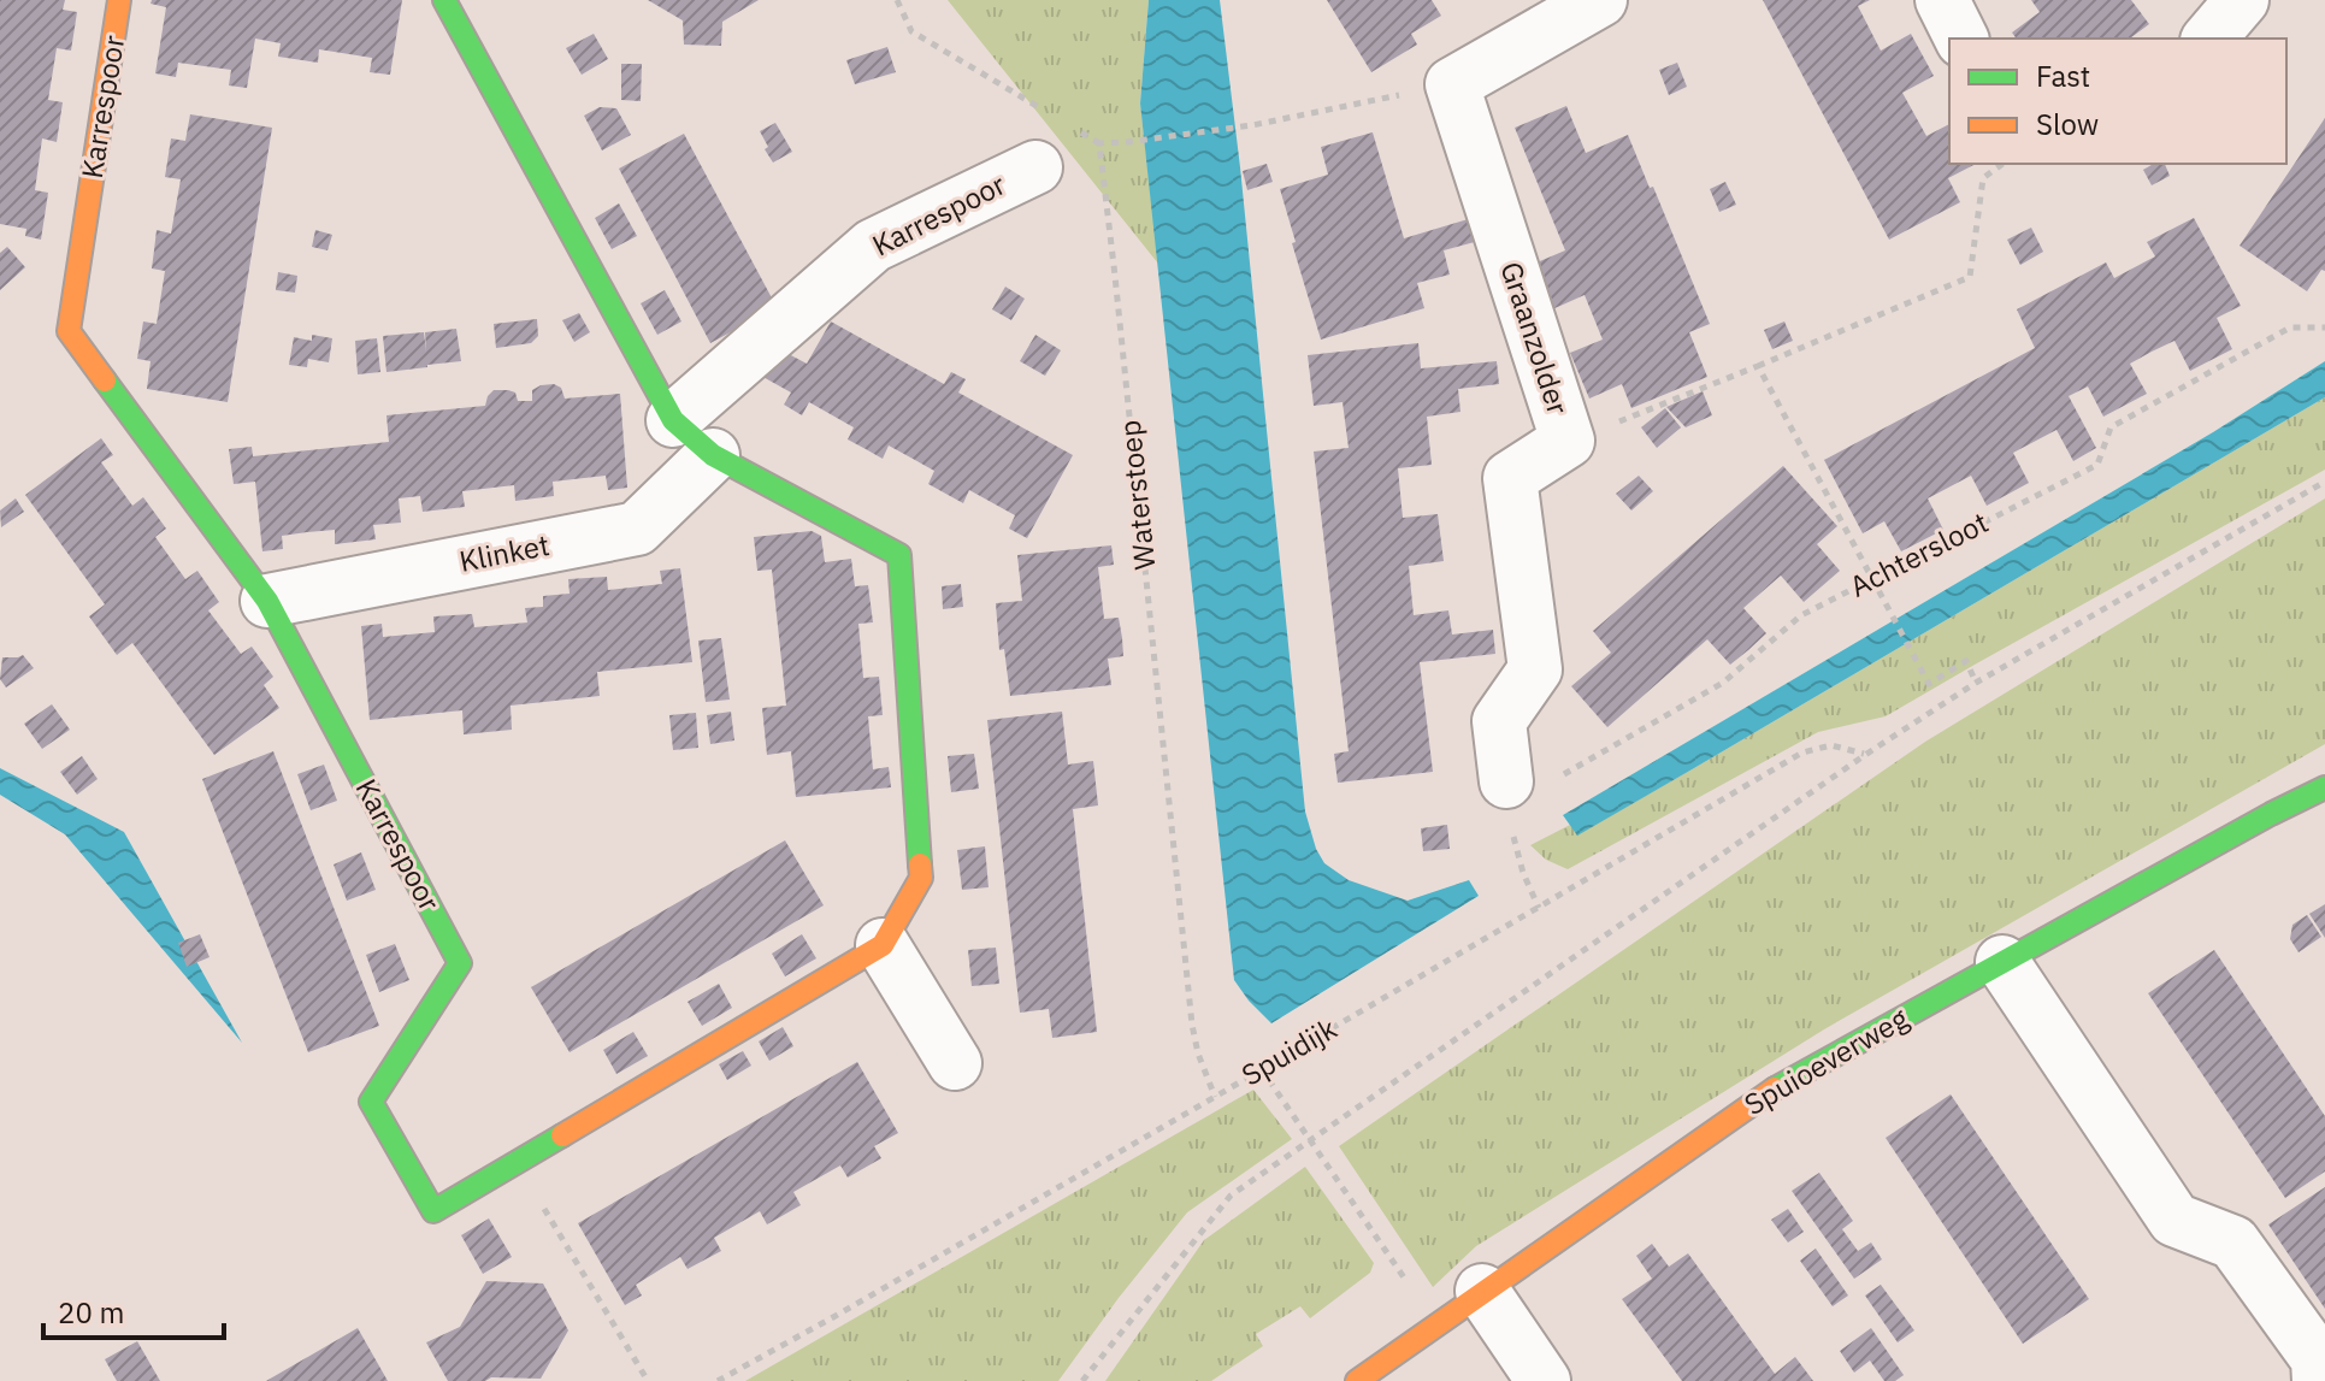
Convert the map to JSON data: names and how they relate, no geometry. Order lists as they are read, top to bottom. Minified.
{"streets":{"street":["Karrespoor","Graanzolder","Klinket","Spuioeverweg"],"path":["Waterstoep","Achtersloot","Spuidijk"]},"crossings":[["Karrespoor","Klinket"],["Graanzolder","Achtersloot"],["Waterstoep","Spuidijk"]],"legend":["Fast","Slow"],"scale_bar":"20 m"}
